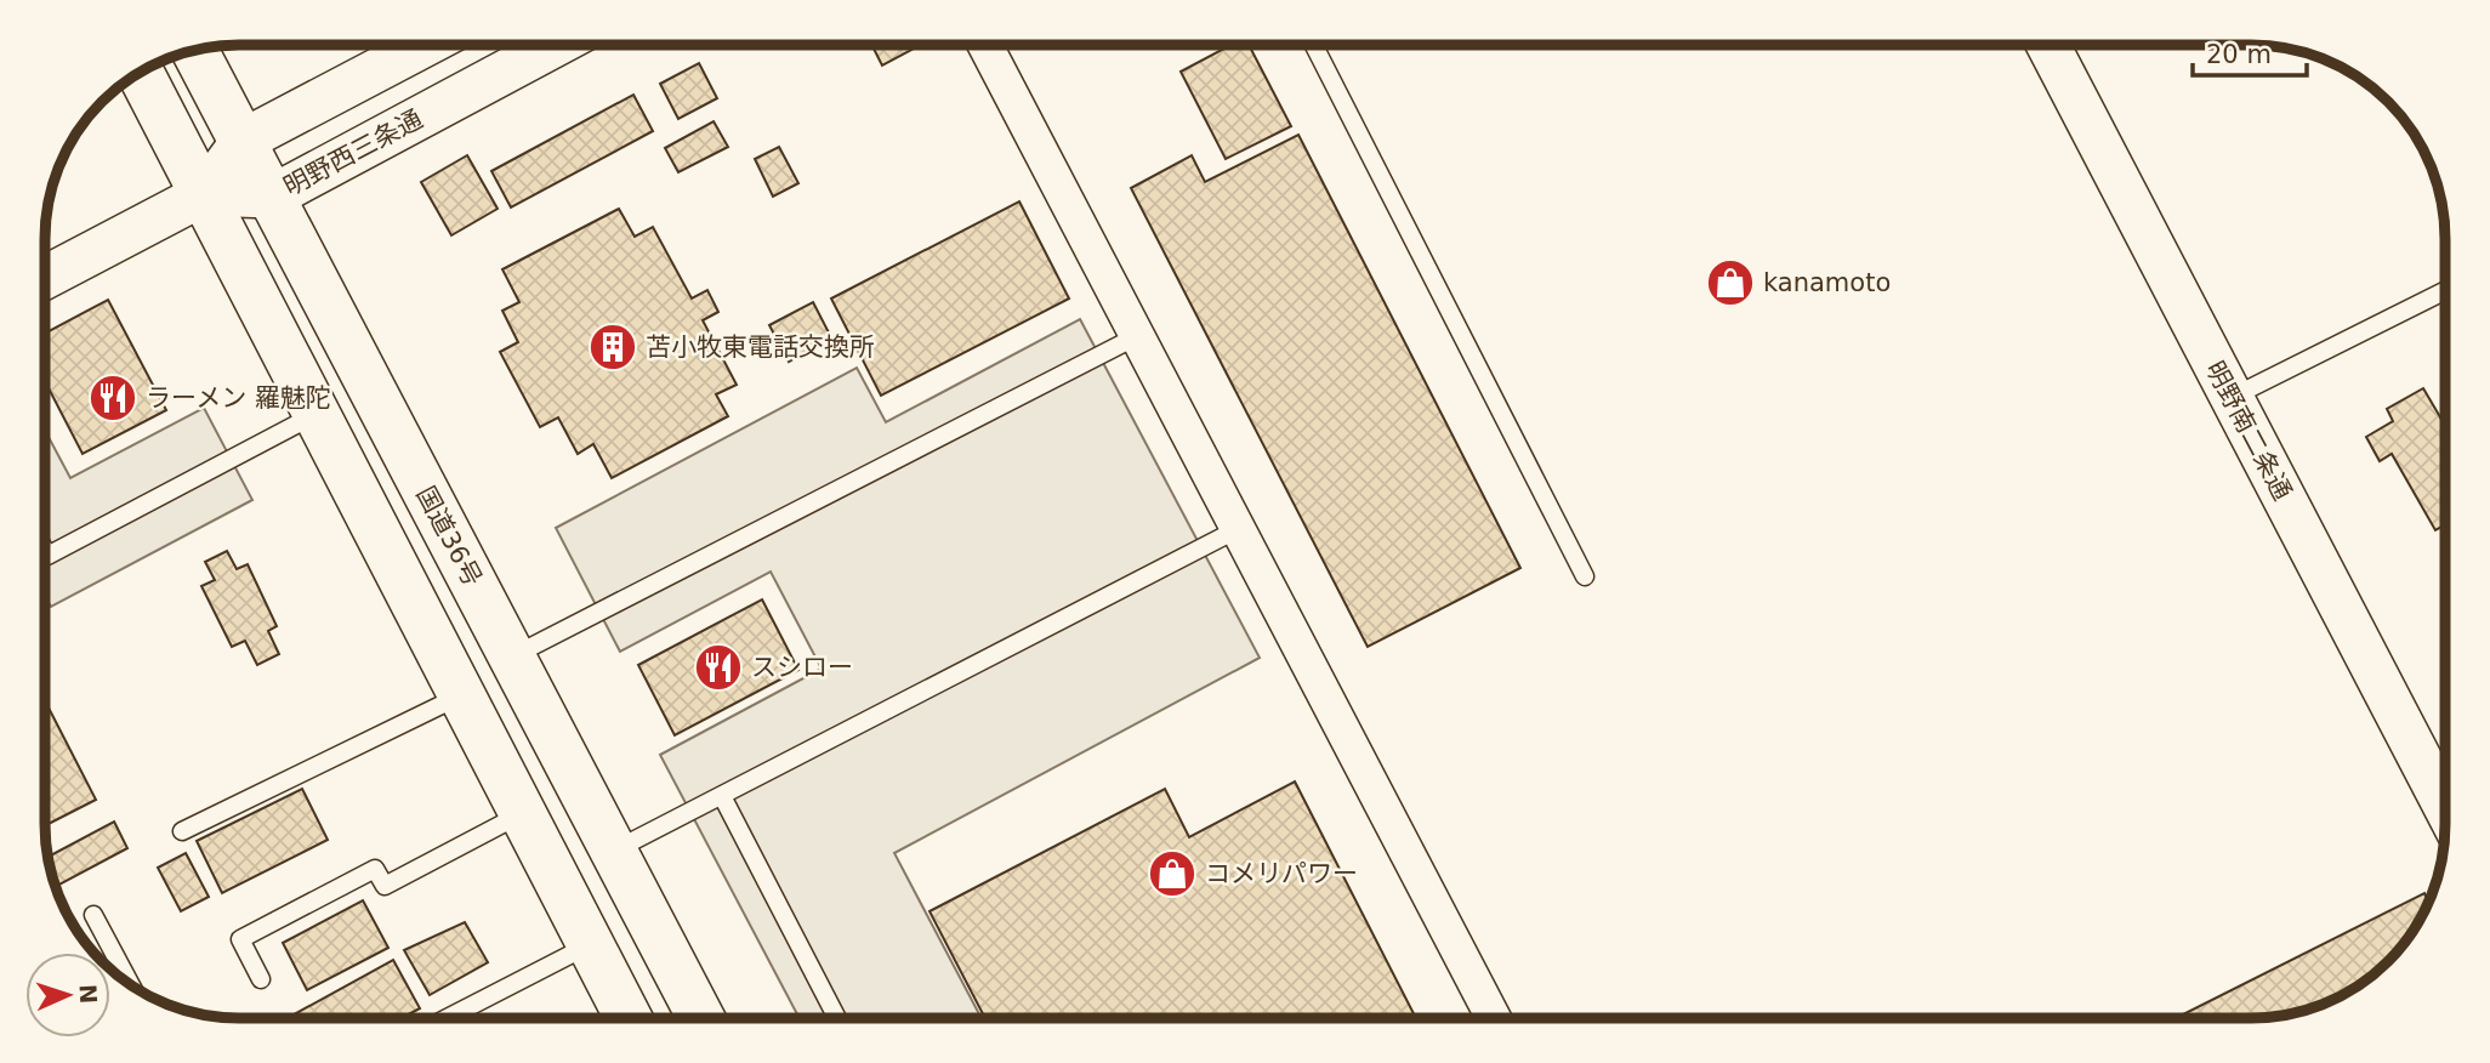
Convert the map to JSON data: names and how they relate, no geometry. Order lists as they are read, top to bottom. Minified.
{"streets":{"highway":["国道36号"],"street":["明野西三条通","明野南二条通"]},"crossings":[["明野西三条通","国道36号"]],"places":{"shop":["kanamoto","コメリパワー"],"building":["苫小牧東電話交換所"],"restaurant":["ラーメン 羅魅陀","スシロー"]},"scale_bar":"20 m","north":"right"}
